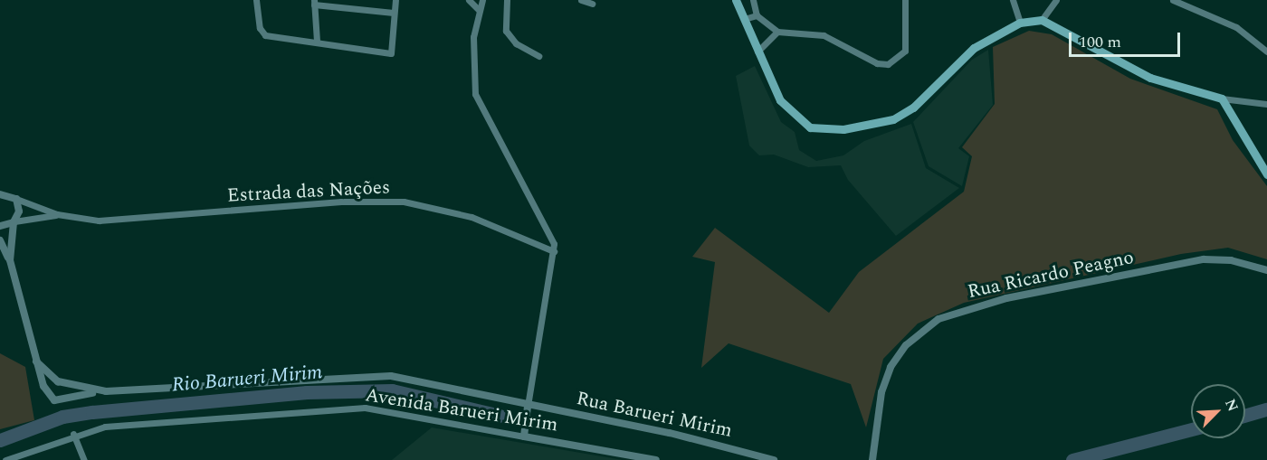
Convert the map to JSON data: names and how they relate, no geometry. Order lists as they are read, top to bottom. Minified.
{"streets":{"street":["Estrada das Nações","Rua Ricardo Peagno","Avenida Barueri Mirim","Rua Barueri Mirim"]},"crossings":[["Avenida Barueri Mirim","Rua Barueri Mirim"]],"water":["Rio Barueri Mirim"],"scale_bar":"100 m","north":"top right"}
